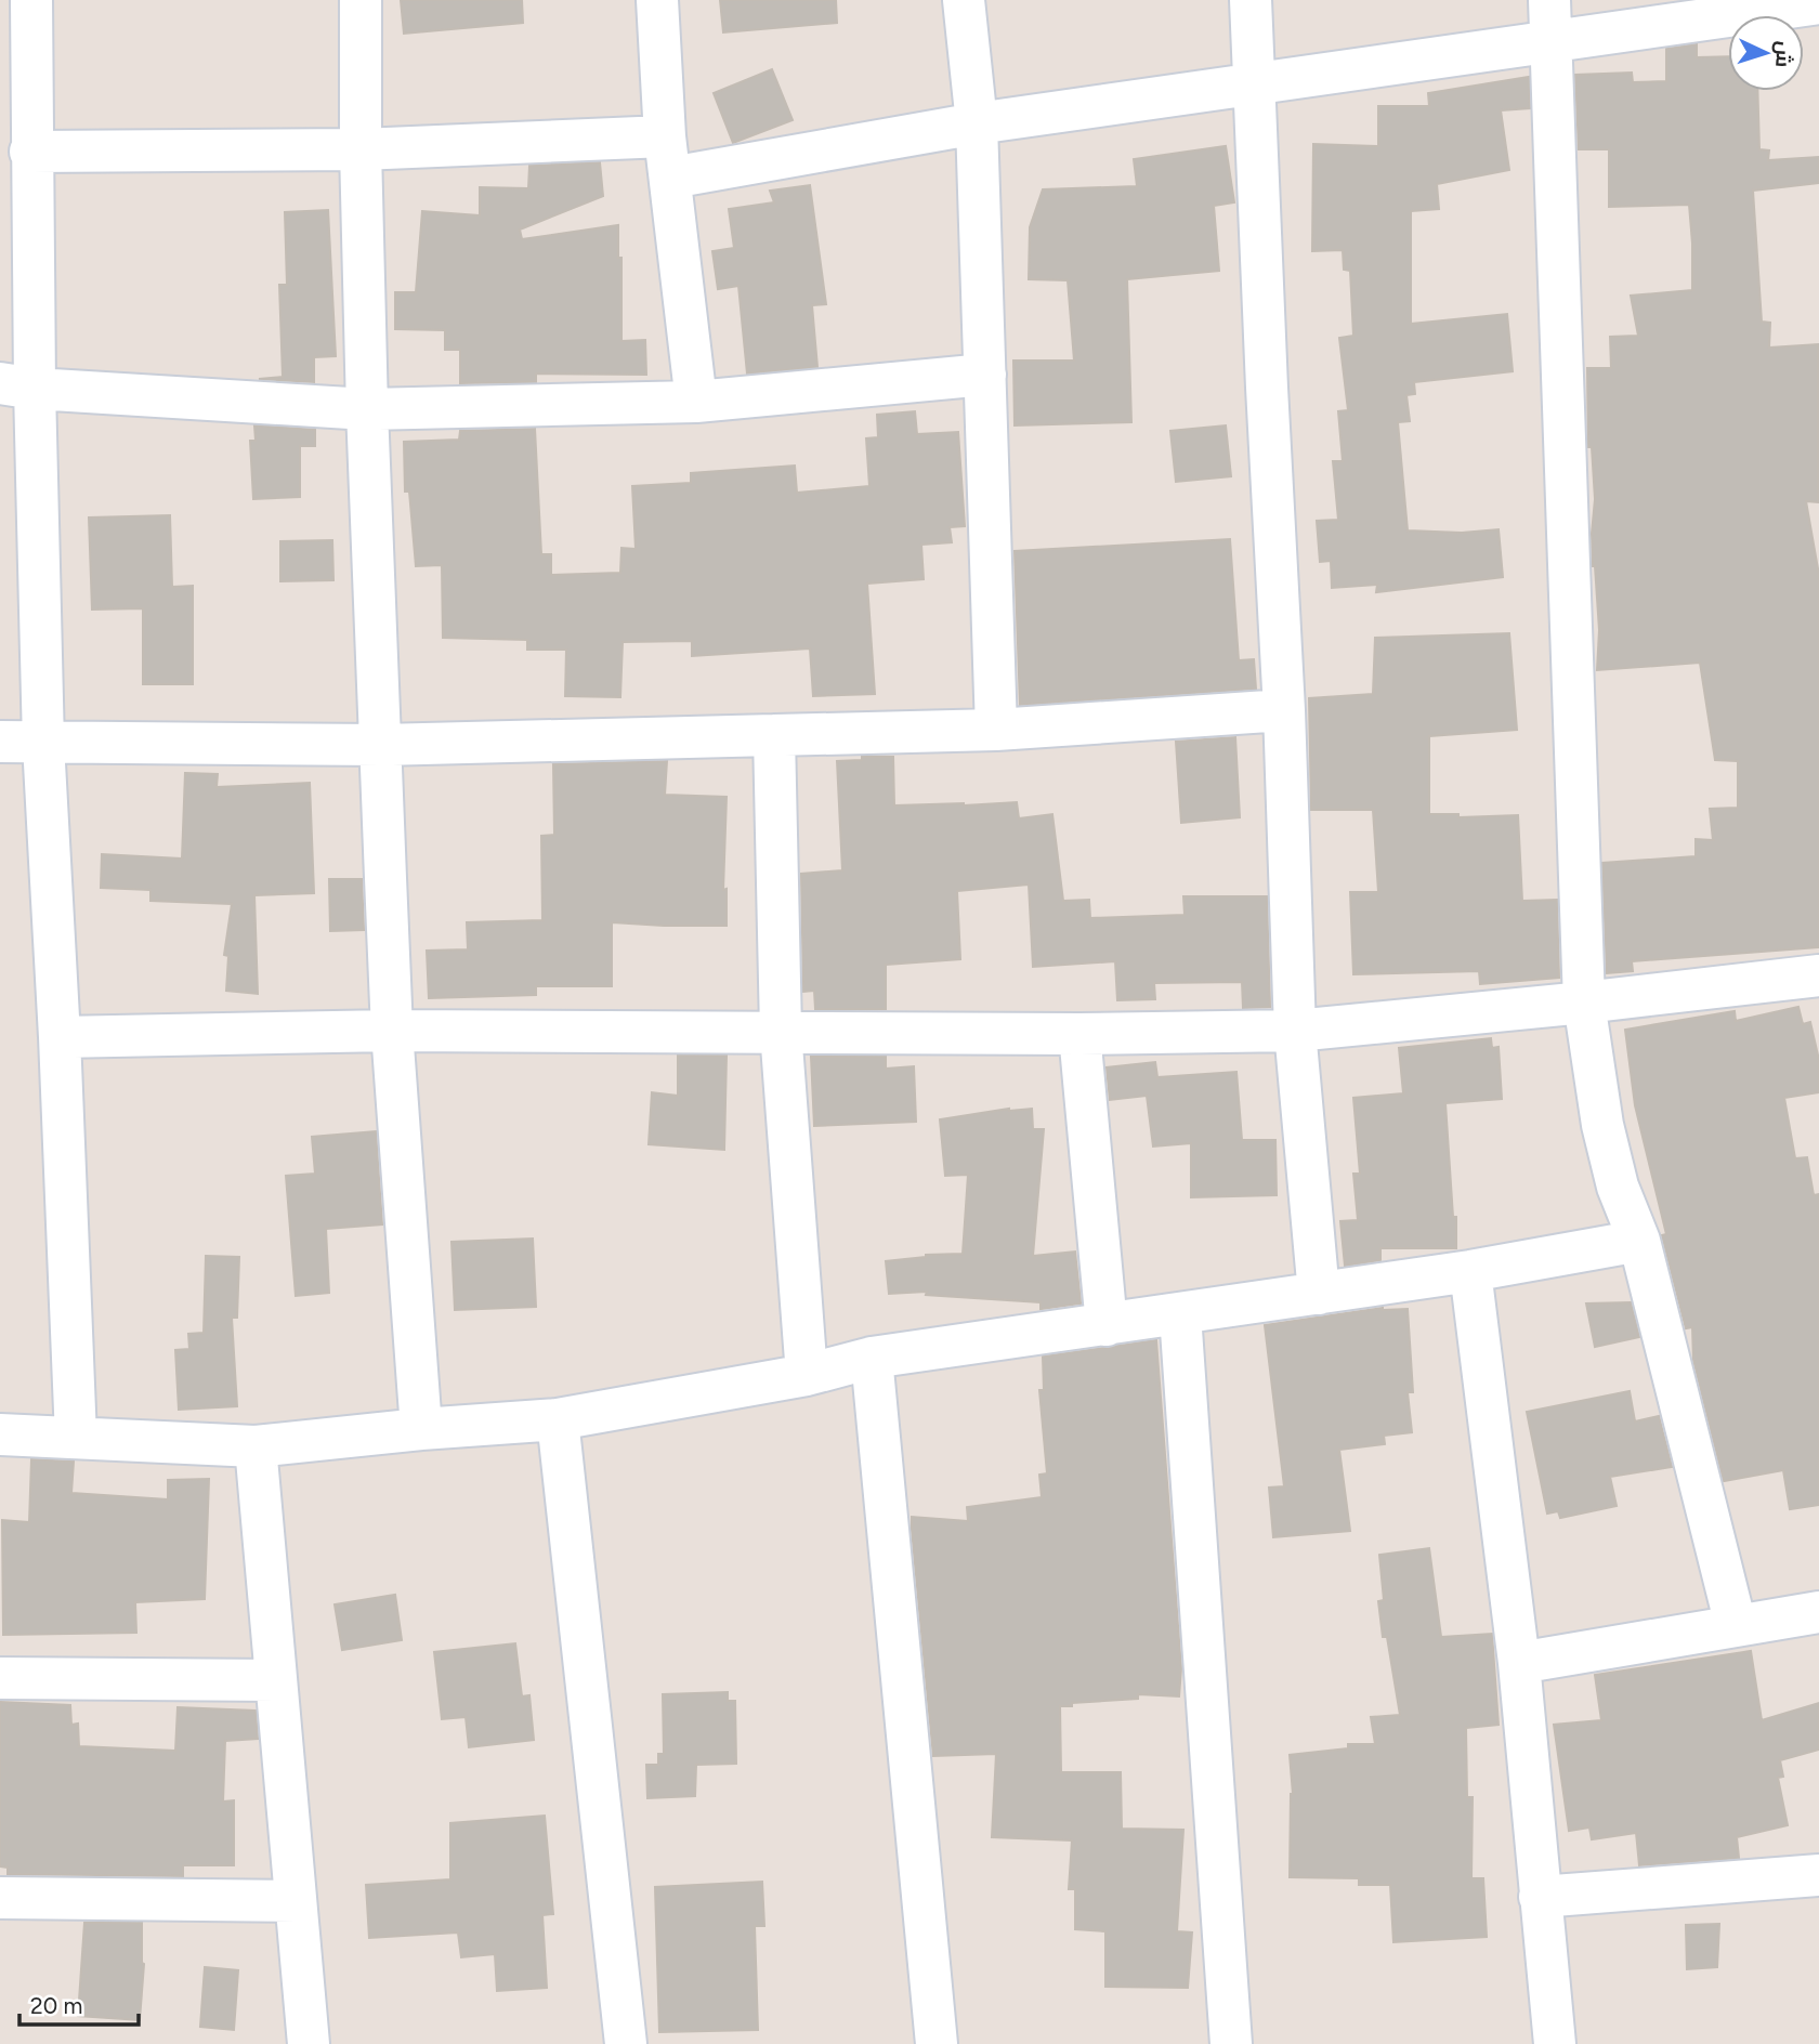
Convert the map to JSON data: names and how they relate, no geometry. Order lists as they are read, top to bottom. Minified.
{"scale_bar":"20 m","north":"right"}
